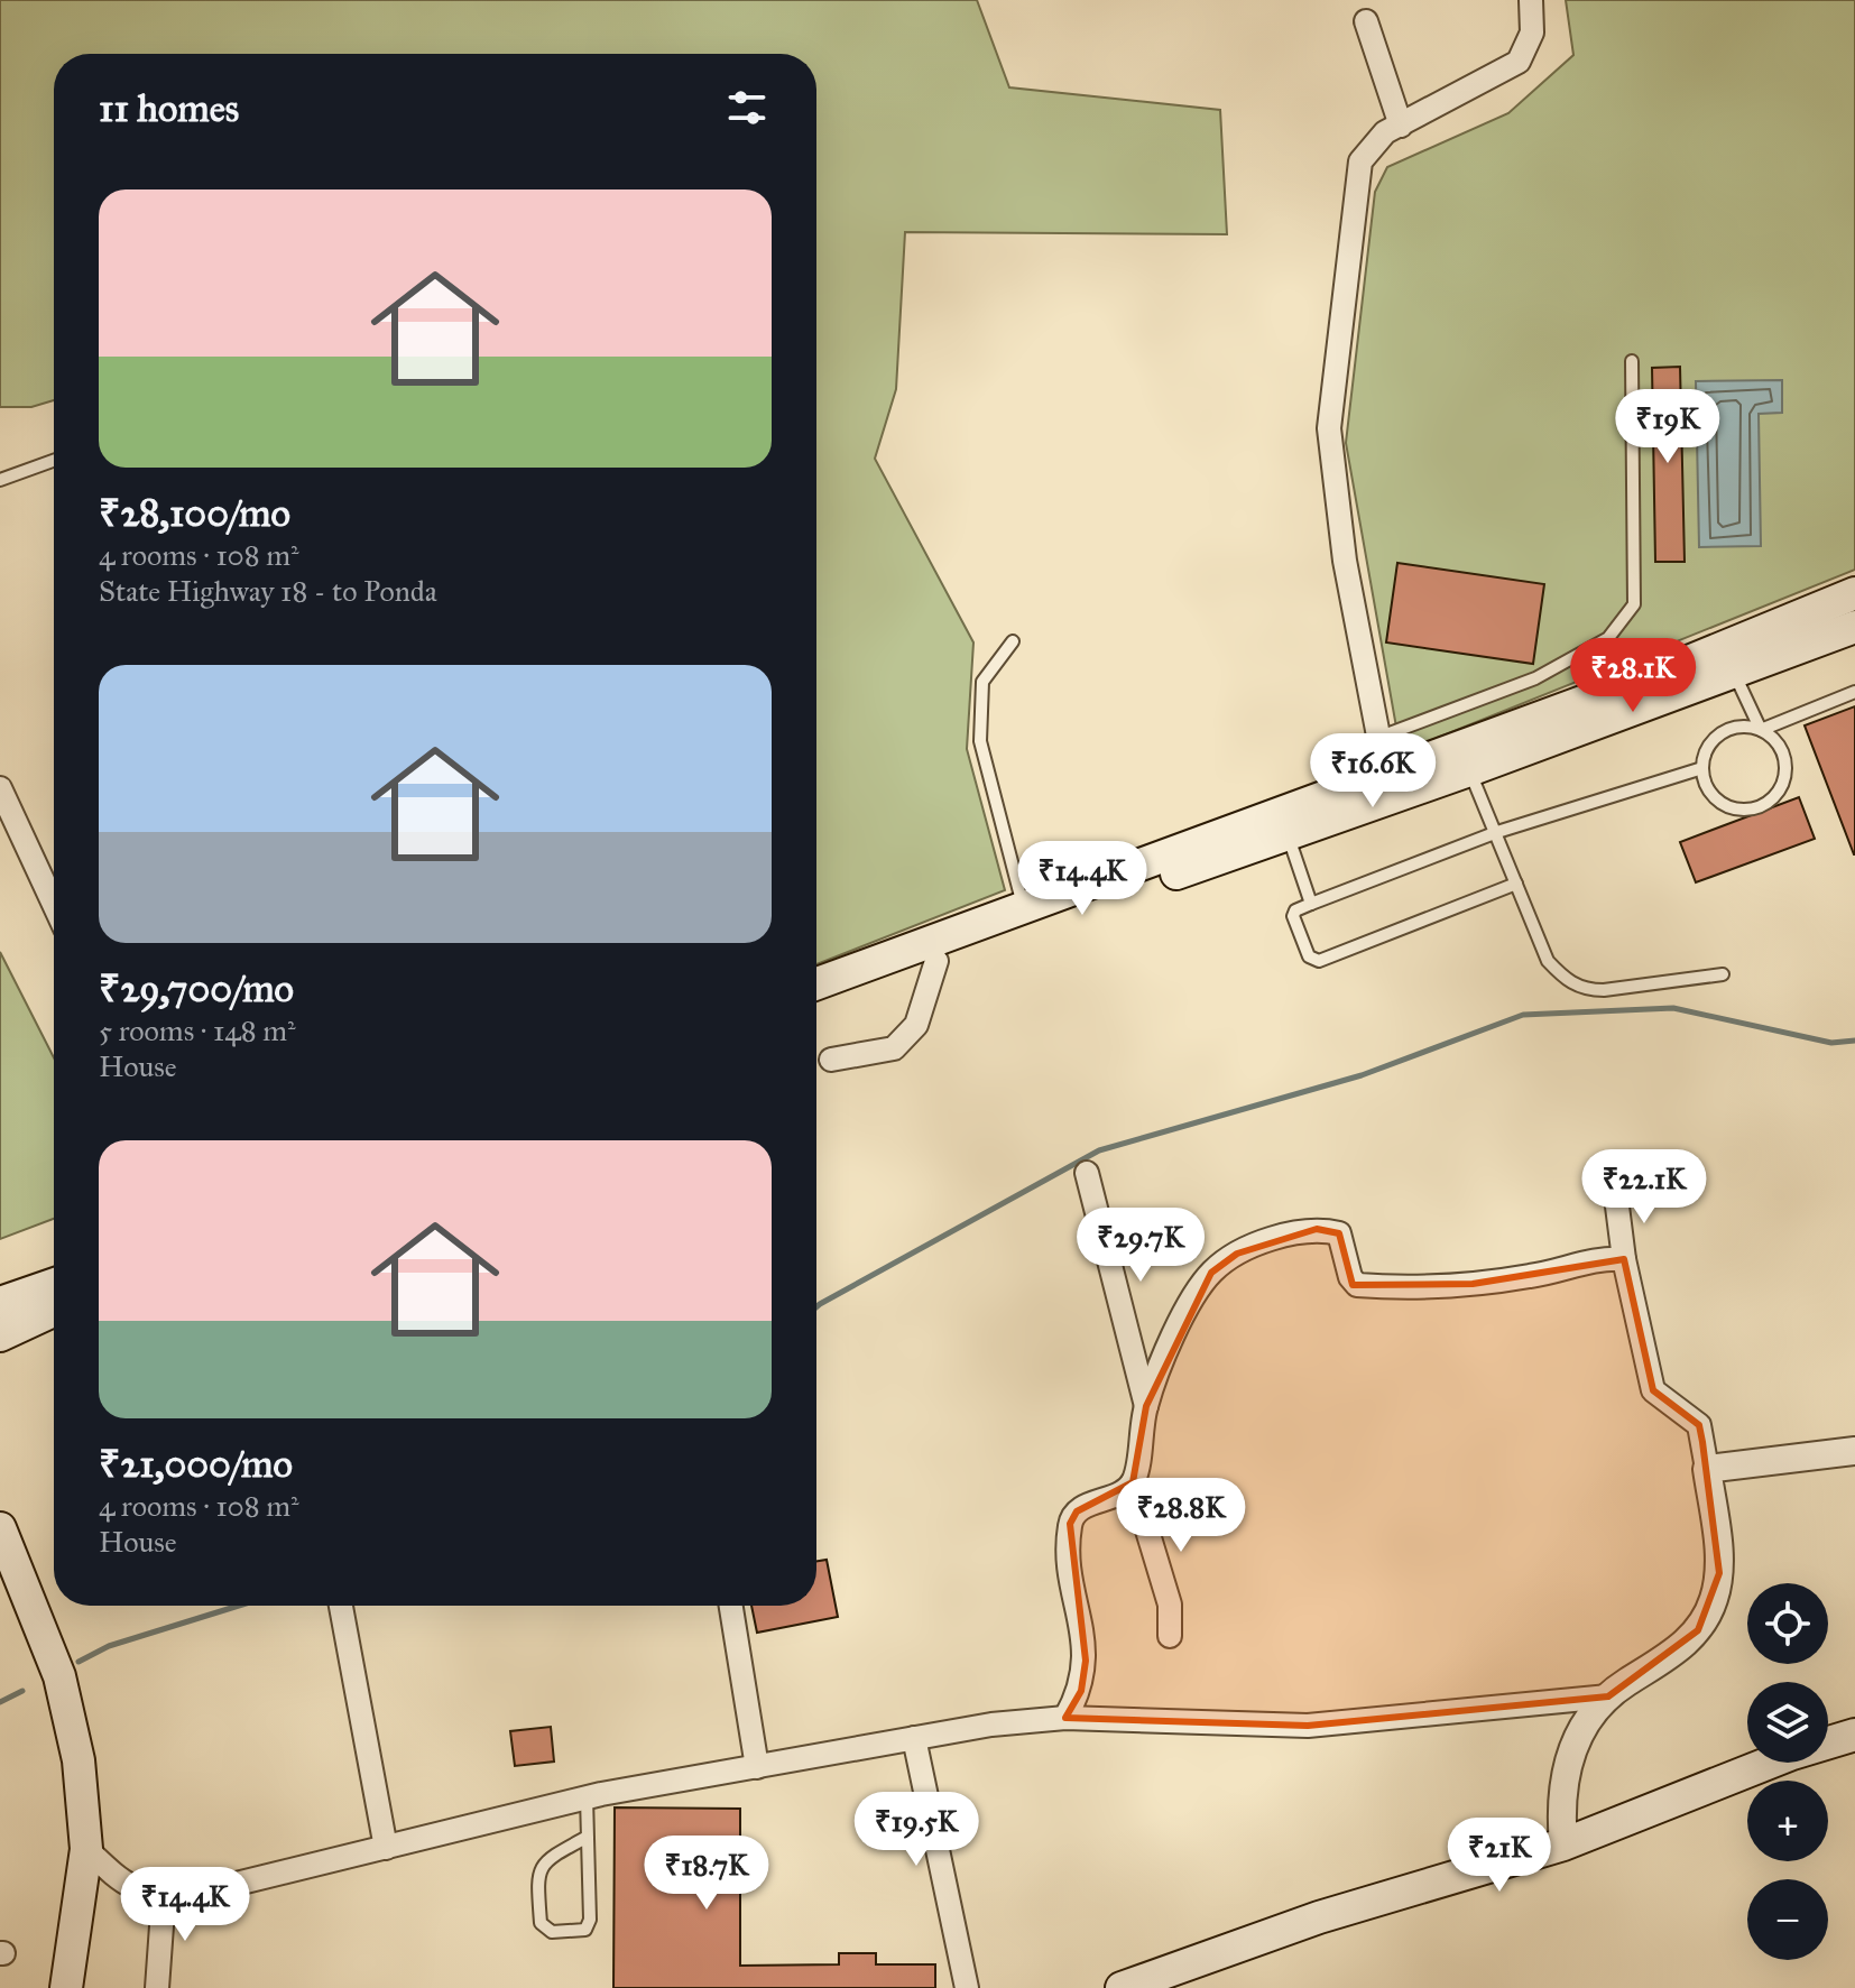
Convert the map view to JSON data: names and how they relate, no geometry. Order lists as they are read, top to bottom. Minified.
{"page":{"heading":"11 homes","list":[{"name":"₹28,100/mo","note":"4 rooms · 108 m² · State Highway 18 - to Ponda"},{"name":"₹29,700/mo","note":"5 rooms · 148 m² · House"},{"name":"₹21,000/mo","note":"4 rooms · 108 m² · House"}],"price":["₹19K","₹28.1K","₹16.6K","₹14.4K","₹22.1K","₹29.7K","₹28.8K","₹19.5K","₹21K","₹18.7K","₹14.4K"],"map_buttons":["+","−"]}}
